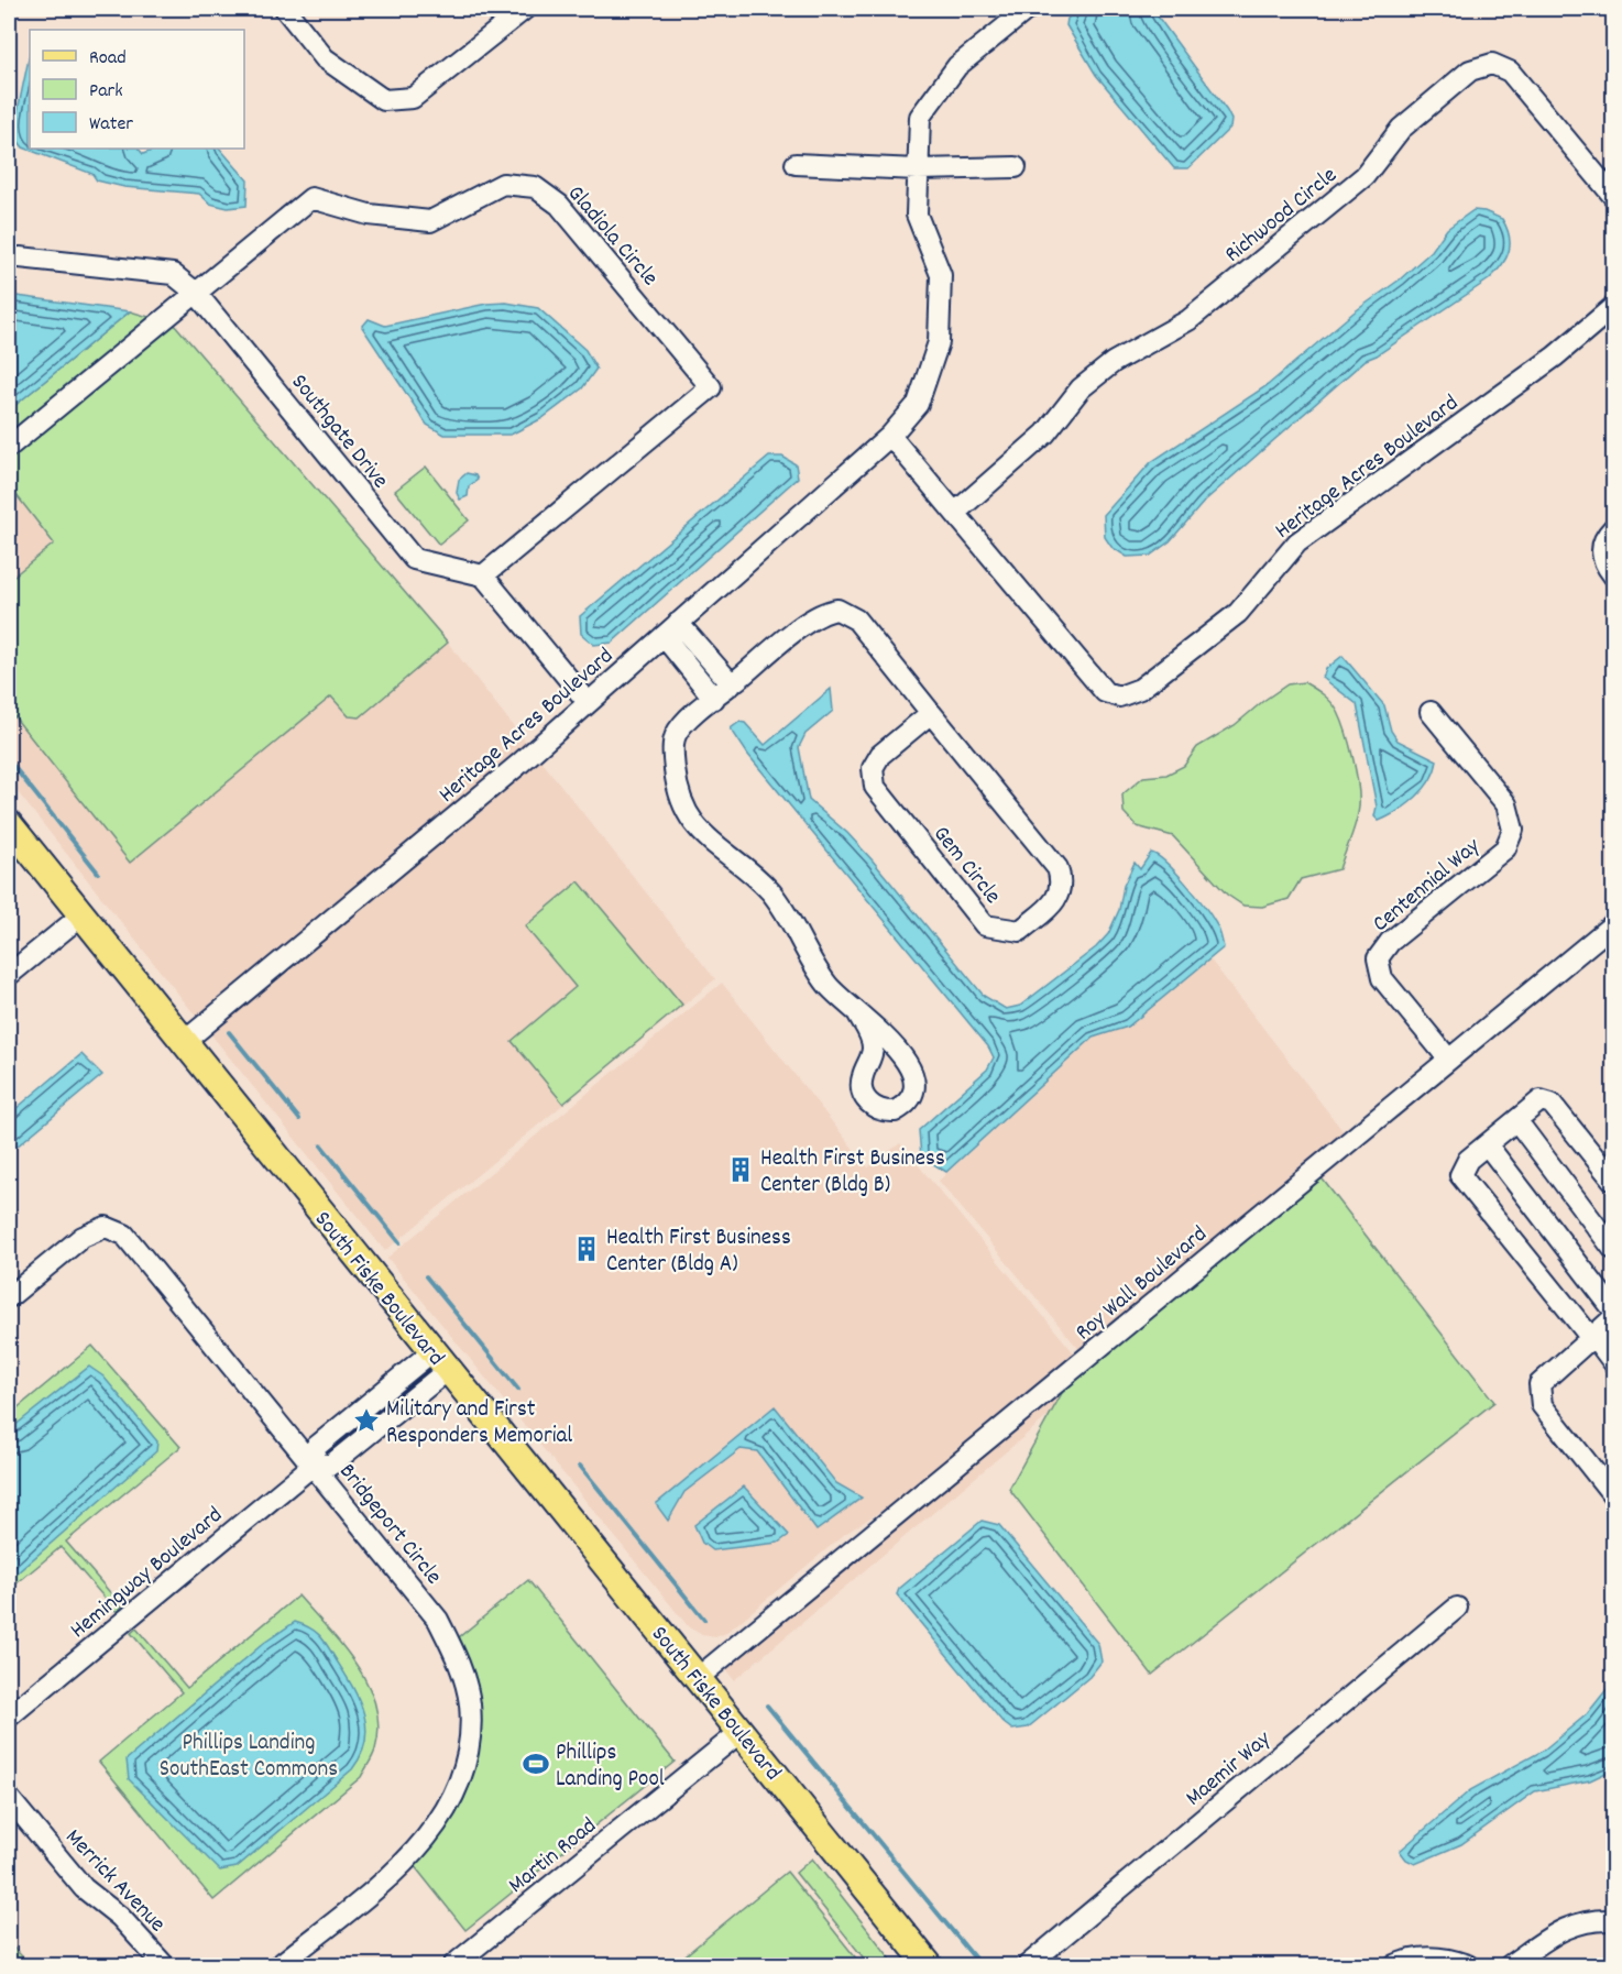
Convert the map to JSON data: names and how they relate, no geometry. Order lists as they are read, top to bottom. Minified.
{"streets":{"main road":["South Fiske Boulevard"],"street":["Richwood Circle","Gladiola Circle","Southgate Drive","Heritage Acres Boulevard","Gem Circle","Centennial Way","Roy Wall Boulevard","Bridgeport Circle","Hemingway Boulevard","Maemir Way","Martin Road","Merrick Avenue"]},"crossings":[["Richwood Circle","Heritage Acres Boulevard"],["Gladiola Circle","Southgate Drive"],["Heritage Acres Boulevard","South Fiske Boulevard"],["Centennial Way","Roy Wall Boulevard"],["Roy Wall Boulevard","South Fiske Boulevard"],["South Fiske Boulevard","Hemingway Boulevard"],["South Fiske Boulevard","Martin Road"],["Bridgeport Circle","Hemingway Boulevard"]],"parks":["Phillips Landing SouthEast Commons"],"places":{"building":["Health First Business Center (Bldg B)","Health First Business Center (Bldg A)"],"place":["Military and First Responders Memorial"],"sports":["Phillips Landing Pool"]},"legend":["Road","Park","Water"]}
